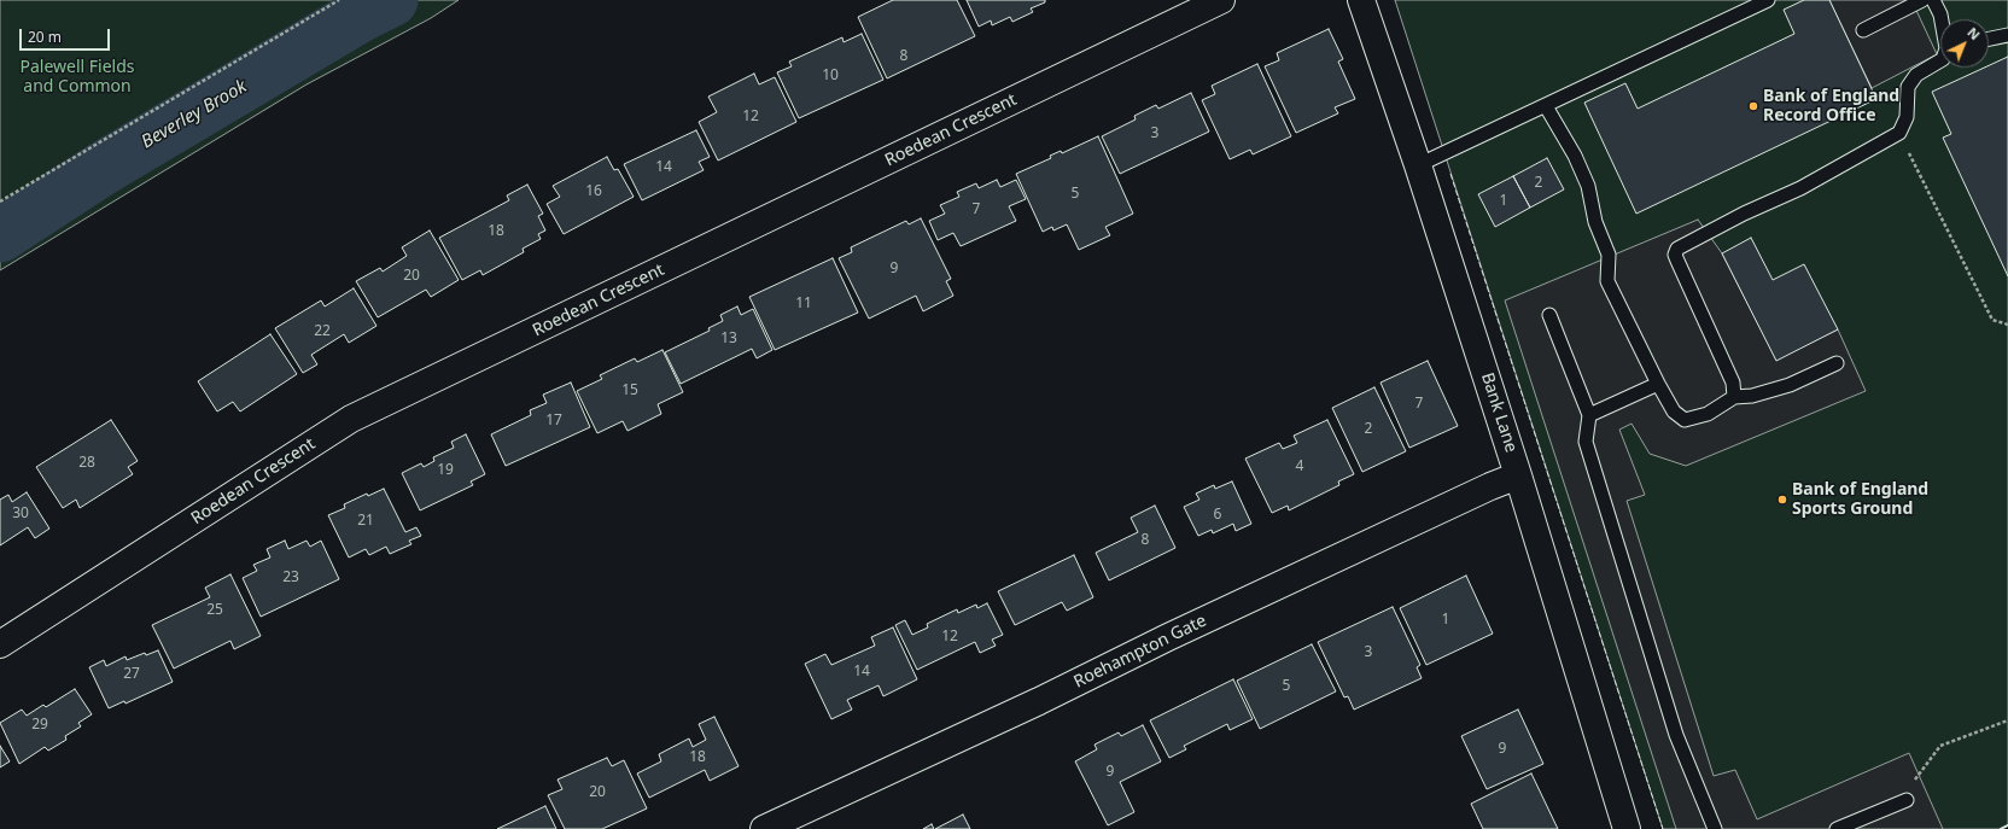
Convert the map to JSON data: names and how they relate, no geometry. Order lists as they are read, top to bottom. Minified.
{"streets":{"street":["Roedean Crescent","Bank Lane","Roehampton Gate"]},"crossings":[["Bank Lane","Roehampton Gate"]],"water":["Beverley Brook"],"parks":["Palewell Fields and Common"],"places":["Bank of England Record Office","Bank of England Sports Ground"],"house_numbers":["8","10","12","3","14","2","16","5","1","7","18","9","20","11","22","13","15","7","17","2","28","4","19","30","6","21","8","23","25","1","12","3","14","27","5","29","9","18","9","20"],"scale_bar":"20 m","north":"top right"}
